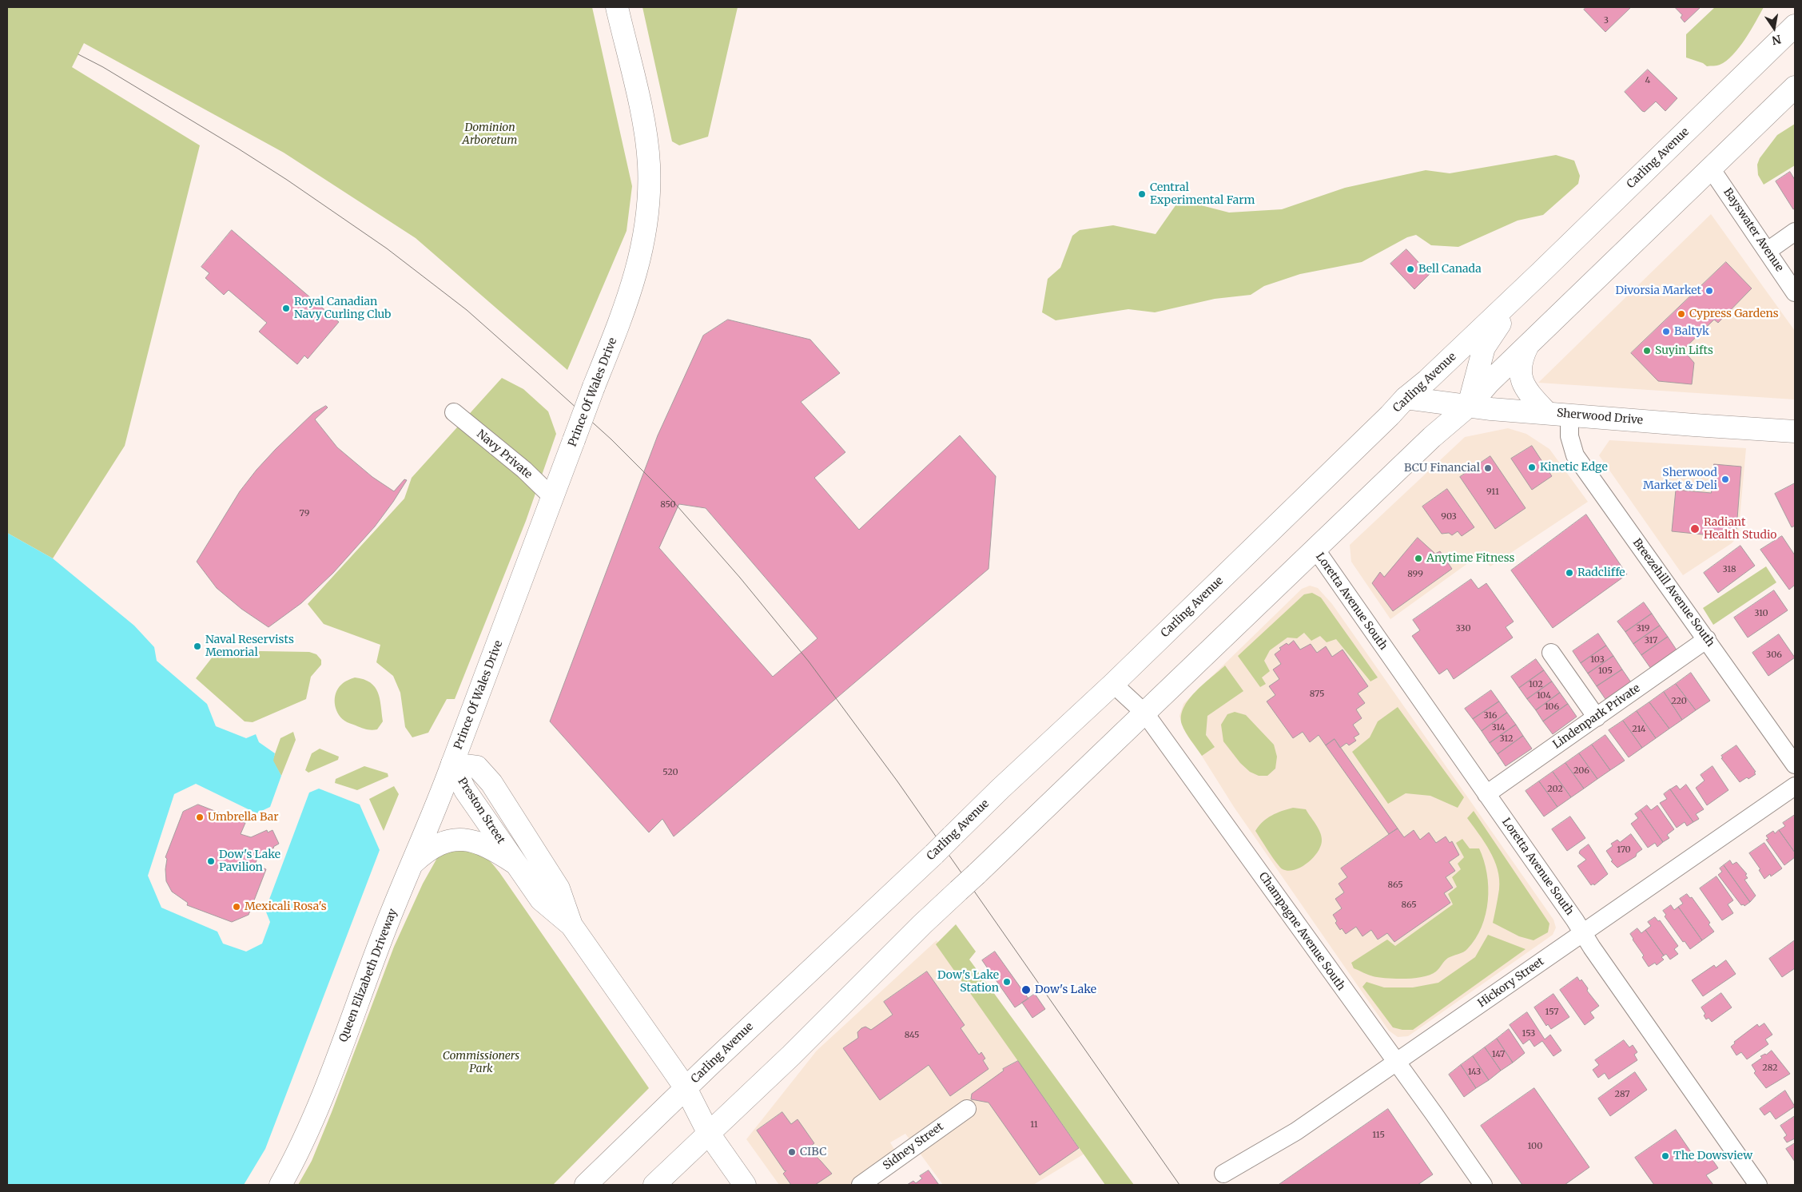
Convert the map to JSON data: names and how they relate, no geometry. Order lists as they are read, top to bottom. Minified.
{"streets":{"main road":["Carling Avenue","Prince Of Wales Drive","Sherwood Drive","Preston Street","Queen Elizabeth Driveway"],"street":["Bayswater Avenue","Navy Private","Breezehill Avenue South","Loretta Avenue South","Lindenpark Private","Champagne Avenue South","Hickory Street","Sidney Street"]},"crossings":[["Carling Avenue","Sherwood Drive"],["Carling Avenue","Preston Street"],["Carling Avenue","Champagne Avenue South"],["Prince Of Wales Drive","Navy Private"],["Prince Of Wales Drive","Preston Street"],["Prince Of Wales Drive","Queen Elizabeth Driveway"],["Sherwood Drive","Breezehill Avenue South"],["Breezehill Avenue South","Lindenpark Private"],["Loretta Avenue South","Lindenpark Private"],["Loretta Avenue South","Hickory Street"],["Preston Street","Queen Elizabeth Driveway"],["Champagne Avenue South","Hickory Street"]],"parks":["Dominion Arboretum","Commissioners Park"],"places":["Central Experimental Farm","Bell Canada","Divorsia Market","Royal Canadian Navy Curling Club","Cypress Gardens","Baltyk","Suyin Lifts","Kinetic Edge","BCU Financial","Sherwood Market & Deli","Radiant Health Studio","Anytime Fitness","Radcliffe","Naval Reservists Memorial","Umbrella Bar","Dow's Lake Pavilion","Mexicali Rosa's","Dow's Lake Station","Dow's Lake","CIBC","The Dowsview"],"house_numbers":["3","4","911","850","79","903","318","899","310","330","319","317","306","103","105","102","875","104","220","106","316","314","214","312","206","520","202","170","865","865","157","153","845","147","282","143","287","11","115","100"],"north":"bottom"}
